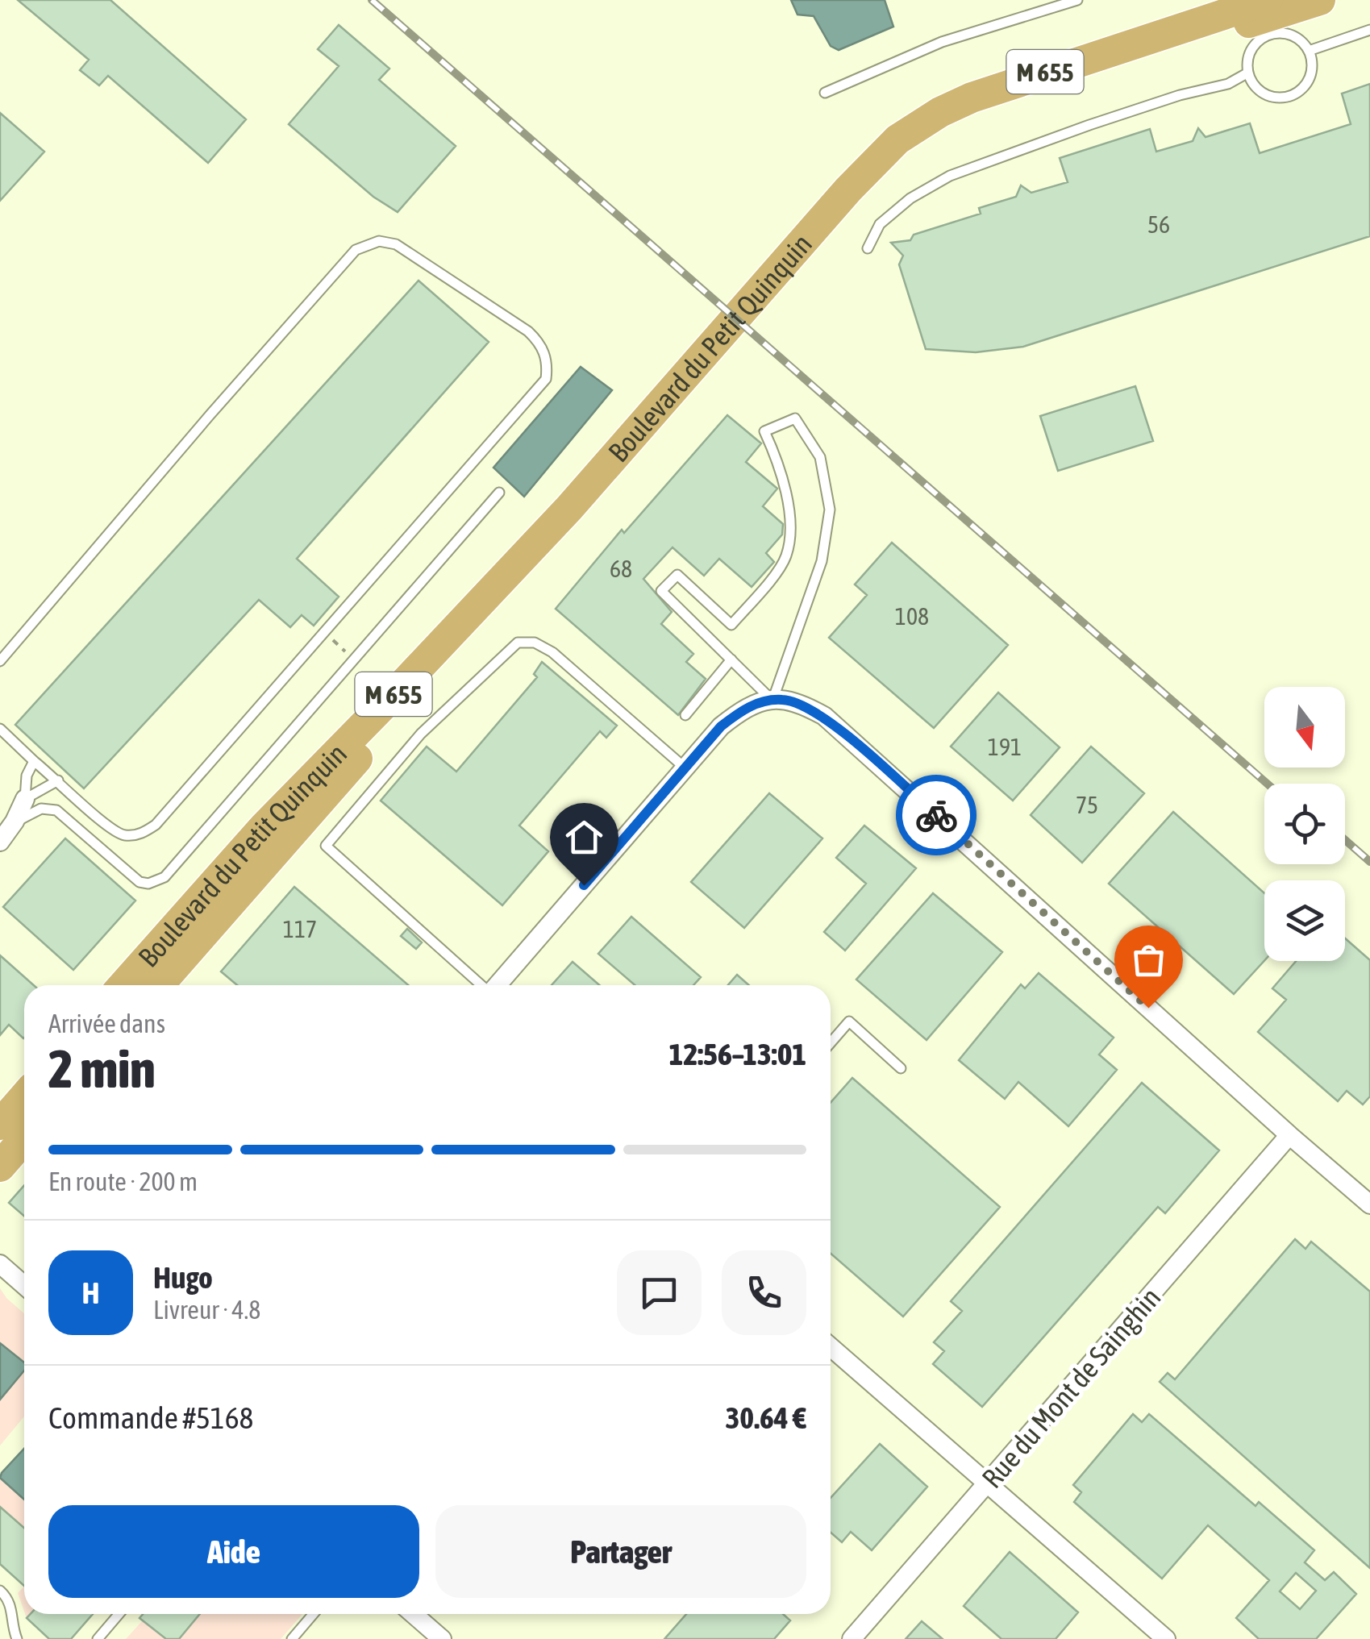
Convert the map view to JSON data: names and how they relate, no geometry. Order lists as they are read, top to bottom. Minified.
{"streets":{"main road":["M 655","Boulevard du Petit Quinquin"],"street":["Rue du Mont de Sainghin"]},"house_numbers":["56","68","108","191","75","117"],"north":"bottom","page":{"heading":["2 min","Arrivée dans","12:56–13:01"],"panel":["Hugo","Livreur · 4.8","Commande #5168","30.64 €"],"bar":"En route · 200 m","round":"H","buttons":["Aide","Partager"]}}
